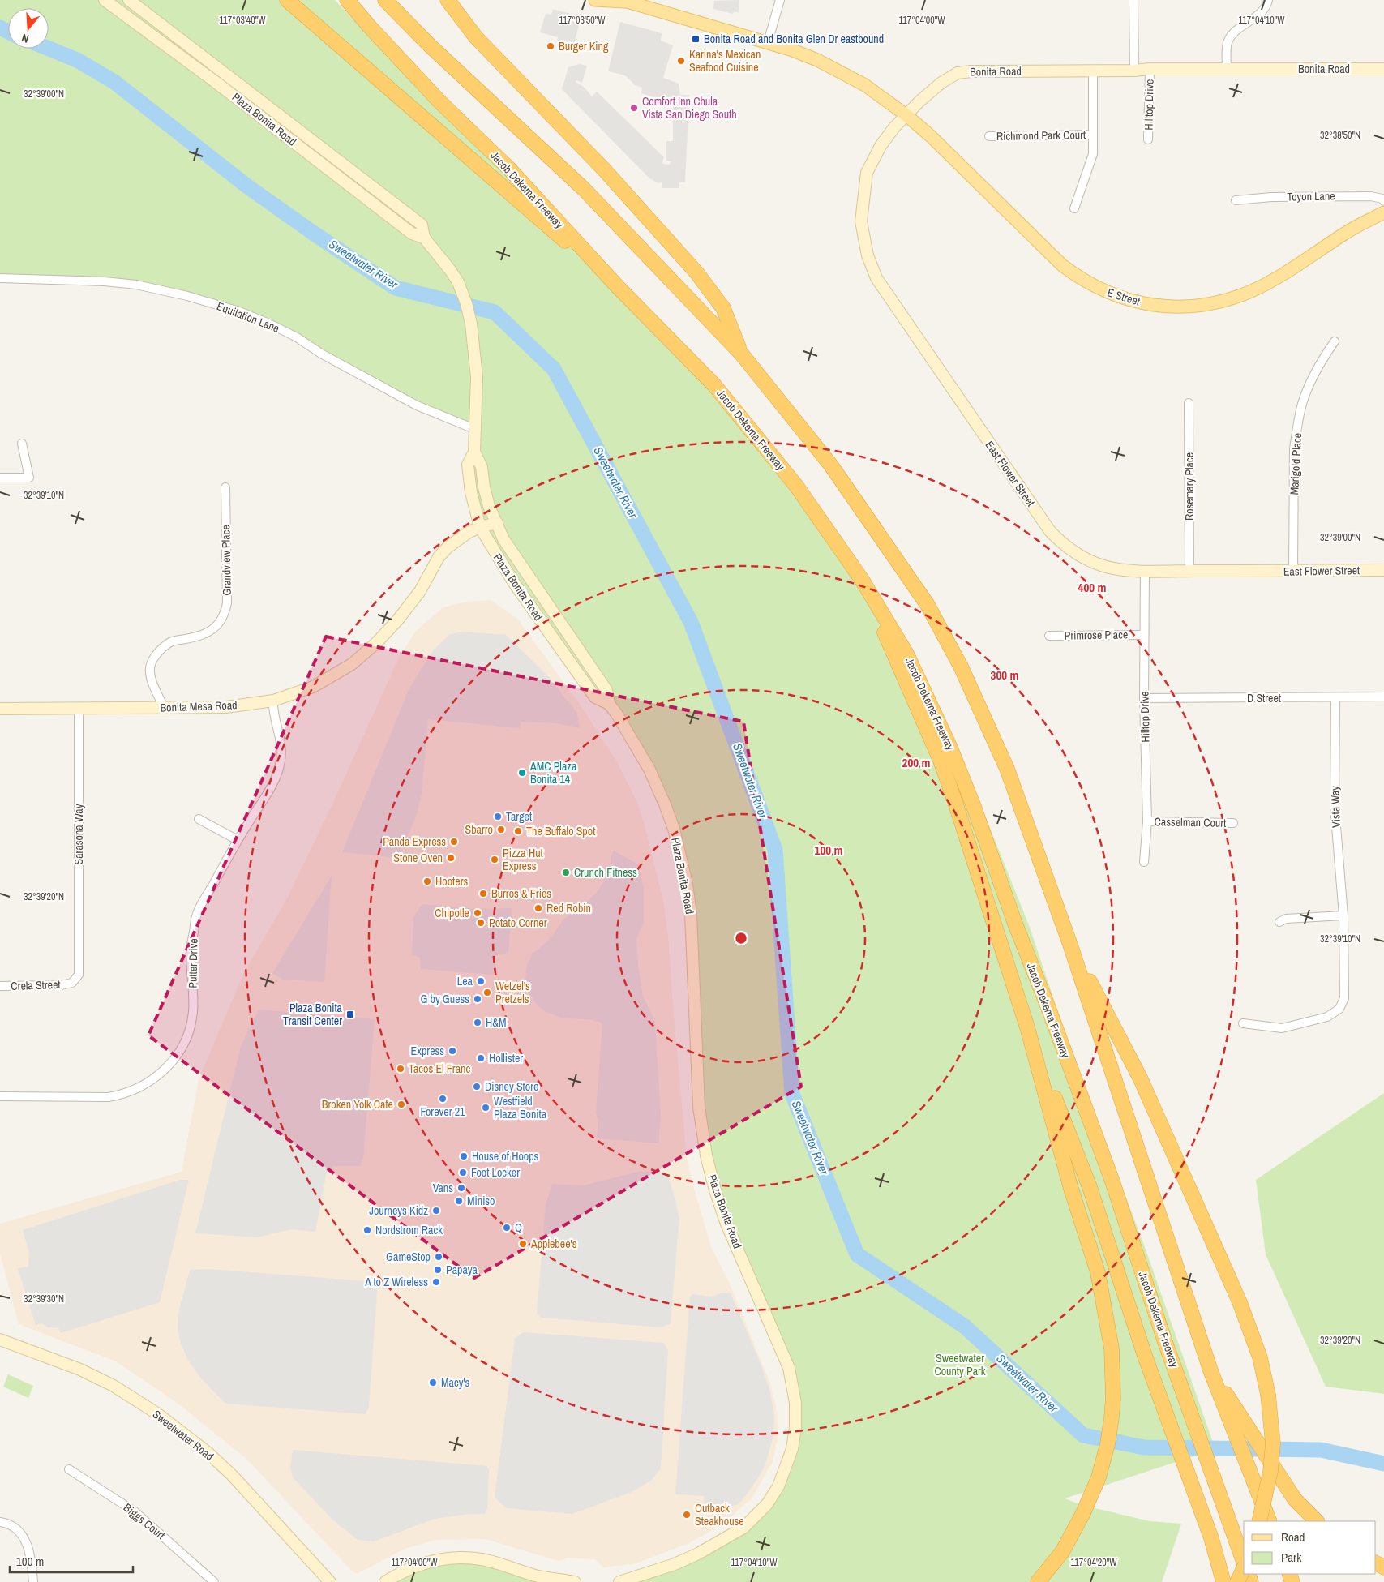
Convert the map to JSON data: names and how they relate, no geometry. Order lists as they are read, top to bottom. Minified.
{"streets":{"highway":["Jacob Dekema Freeway"],"main road":["Bonita Road","Plaza Bonita Road","E Street","East Flower Street","Bonita Mesa Road","Sweetwater Road"],"street":["Hilltop Drive","Richmond Park Court","Toyon Lane","Equitation Lane","Marigold Place","Rosemary Place","Grandview Place","Primrose Place","D Street","Vista Way","Casselman Court","Sarasona Way","Putter Drive","Crela Street","Biggs Court"]},"crossings":[["Bonita Road","Hilltop Drive"],["Bonita Road","E Street"],["Bonita Road","East Flower Street"],["Hilltop Drive","East Flower Street"],["Hilltop Drive","Primrose Place"],["Hilltop Drive","D Street"],["Hilltop Drive","Casselman Court"],["Plaza Bonita Road","Equitation Lane"],["Plaza Bonita Road","Bonita Mesa Road"],["E Street","East Flower Street"],["Marigold Place","East Flower Street"],["East Flower Street","Rosemary Place"],["Grandview Place","Bonita Mesa Road"],["D Street","Vista Way"],["Bonita Mesa Road","Sarasona Way"],["Bonita Mesa Road","Putter Drive"],["Sarasona Way","Crela Street"]],"water":["Sweetwater River"],"parks":["Sweetwater County Park"],"places":{"transit":["Bonita Road and Bonita Glen Dr eastbound","Plaza Bonita Transit Center"],"other":["Burger King","Karina's Mexican Seafood Cuisine","Comfort Inn Chula Vista San Diego South","AMC Plaza Bonita 14","Target","Sbarro","The Buffalo Spot","Panda Express","Stone Oven","Pizza Hut Express","Crunch Fitness","Hooters","Burros & Fries","Red Robin","Chipotle","Potato Corner","Lea","Wetzel's Pretzels","G by Guess","H&M","Express","Hollister","Tacos El Franc","Disney Store","Forever 21","Broken Yolk Cafe","Westfield Plaza Bonita","House of Hoops","Foot Locker","Vans","Miniso","Journeys Kidz","Q","Nordstrom Rack","Applebee's","GameStop","Papaya","A to Z Wireless","Macy's","Outback Steakhouse"]},"legend":["Road","Park"],"scale_bar":"100 m","north":"bottom","coordinates":["117°03'40\"W","117°03'50\"W","117°04'00\"W","117°04'10\"W","32°39'00\"N","32°38'50\"N","32°39'10\"N","32°39'20\"N","32°39'30\"N","117°04'20\"W"],"rings":["400 m","300 m","200 m","100 m"]}
